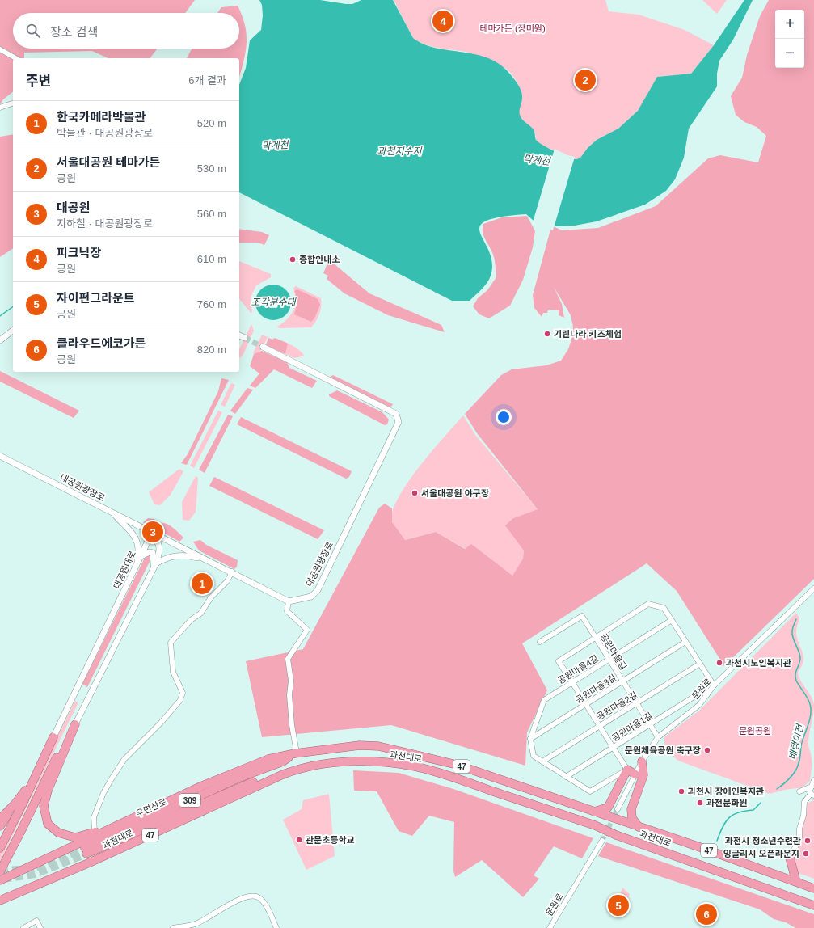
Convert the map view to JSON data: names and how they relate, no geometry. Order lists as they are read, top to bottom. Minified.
{"streets":{"highway":["과천대로","47","309","우면산로"],"street":["대공원광장로","대공원대로","공원마을길","공원마을4길","공원마을3길","문원로","공원마을2길","공원마을1길"]},"crossings":[["대공원광장로","대공원대로"],["공원마을길","공원마을4길"],["공원마을길","공원마을3길"],["공원마을길","문원로"],["공원마을길","공원마을2길"],["공원마을길","공원마을1길"],["공원마을4길","공원마을3길"],["문원로","공원마을1길"],["과천대로","우면산로"]],"water":["막계천","과천저수지","조각분수대","배랭이천"],"parks":["테마가든 (장미원)","문원공원"],"places":["종합안내소","기린나라 키즈체험","서울대공원 야구장","과천시노인복지관","문원체육공원 축구장","과천시 장애인복지관","과천문화원","관문초등학교","과천시 청소년수련관","잉글리시 오픈라운지"],"page":{"pins":["4","2","3","1","5","6"],"map_buttons":["+","−"],"search":"장소 검색","heading":["주변","6개 결과"],"list":[{"mark":"1","name":"한국카메라박물관","note":"박물관 · 대공원광장로","value":"520 m"},{"mark":"2","name":"서울대공원 테마가든","note":"공원","value":"530 m"},{"mark":"3","name":"대공원","note":"지하철 · 대공원광장로","value":"560 m"},{"mark":"4","name":"피크닉장","note":"공원","value":"610 m"},{"mark":"5","name":"자이펀그라운트","note":"공원","value":"760 m"},{"mark":"6","name":"클라우드에코가든","note":"공원","value":"820 m"}]}}
